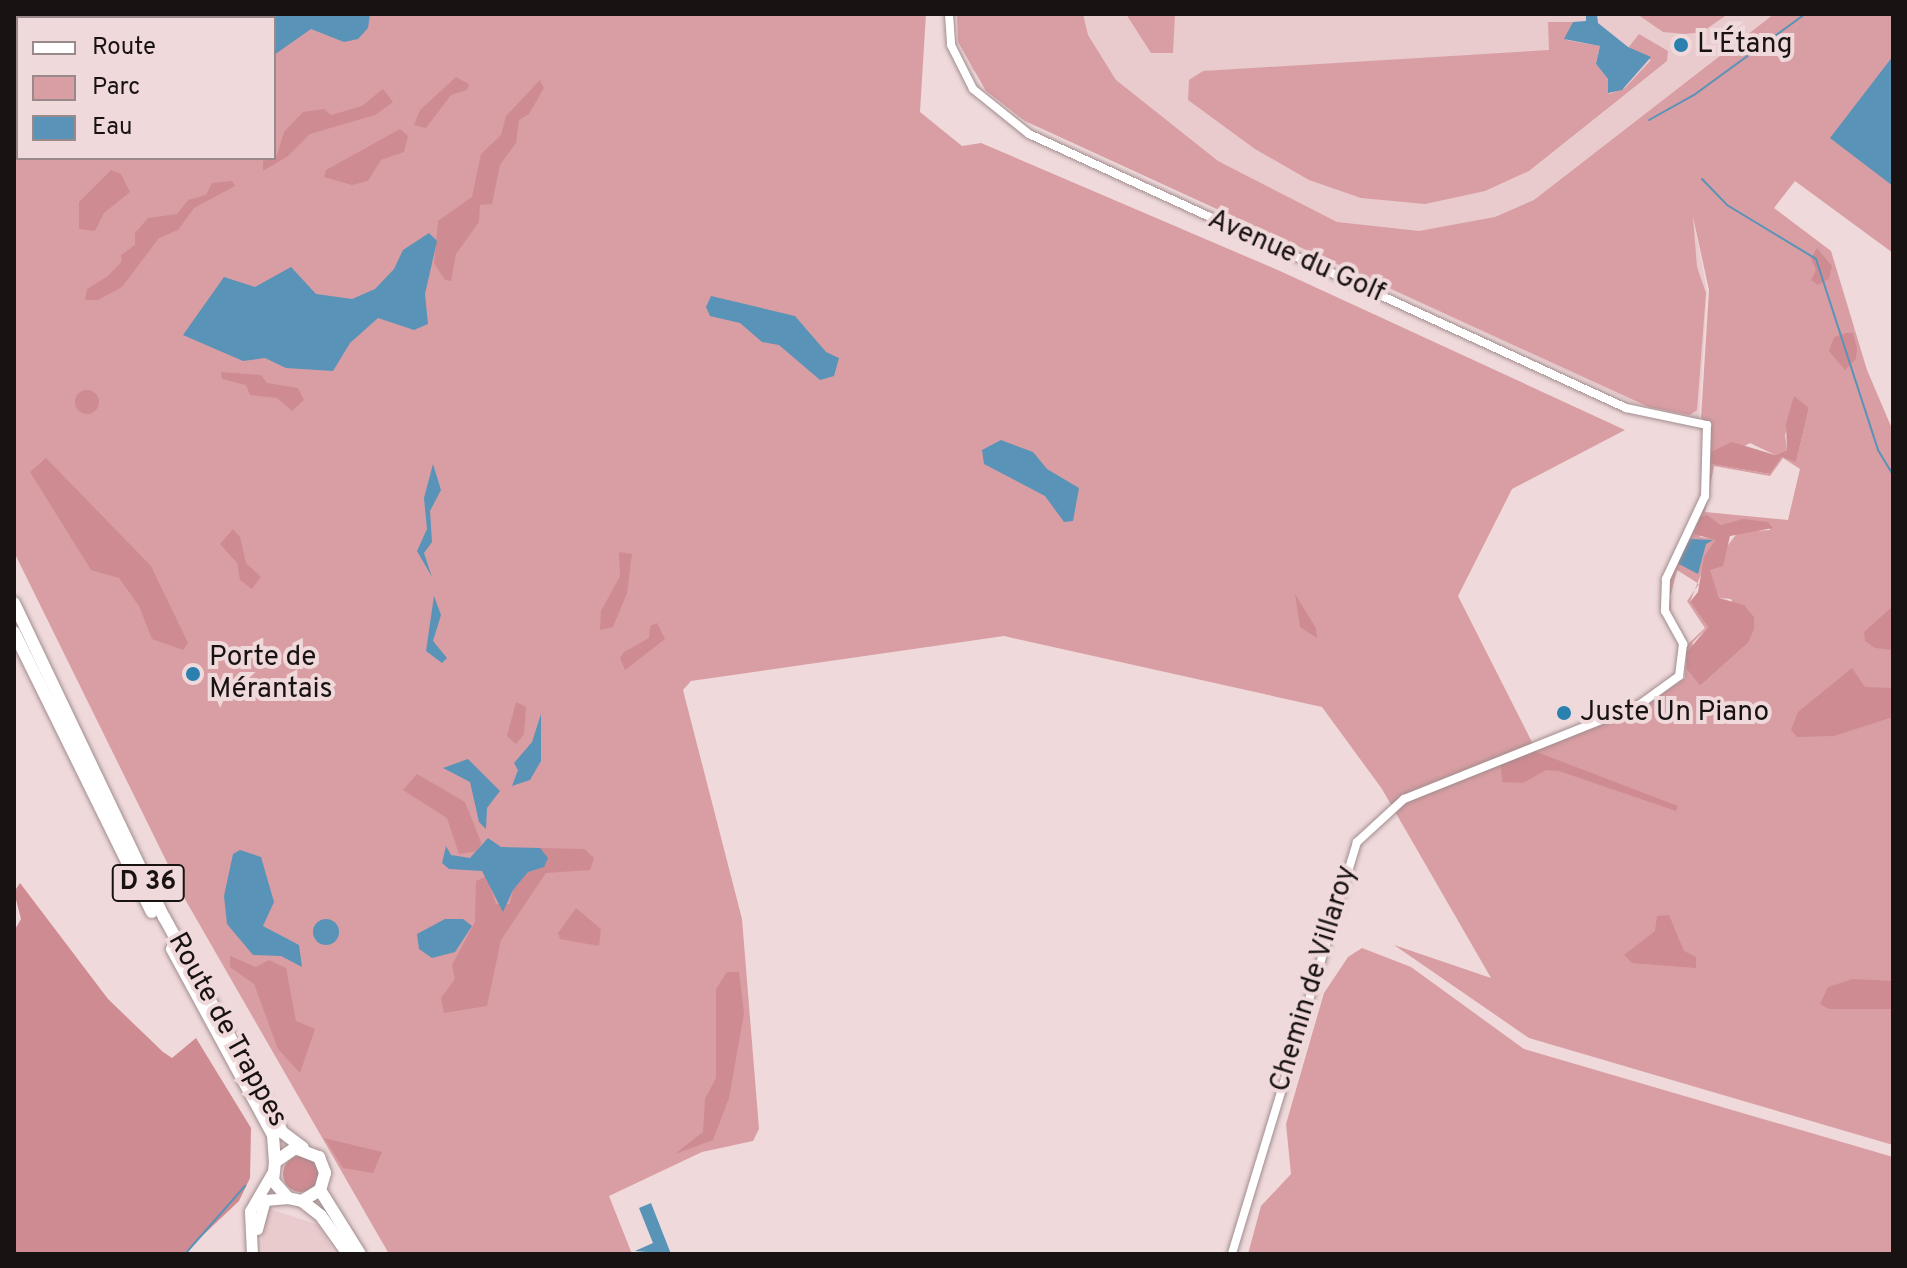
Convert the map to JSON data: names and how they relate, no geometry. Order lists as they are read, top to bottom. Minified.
{"streets":{"main road":["D 36","Route de Trappes"],"street":["Avenue du Golf","Chemin de Villaroy"]},"crossings":[["Avenue du Golf","Chemin de Villaroy"]],"places":["L'Étang","Porte de Mérantais","Juste Un Piano"],"legend":["Route","Parc","Eau"]}
